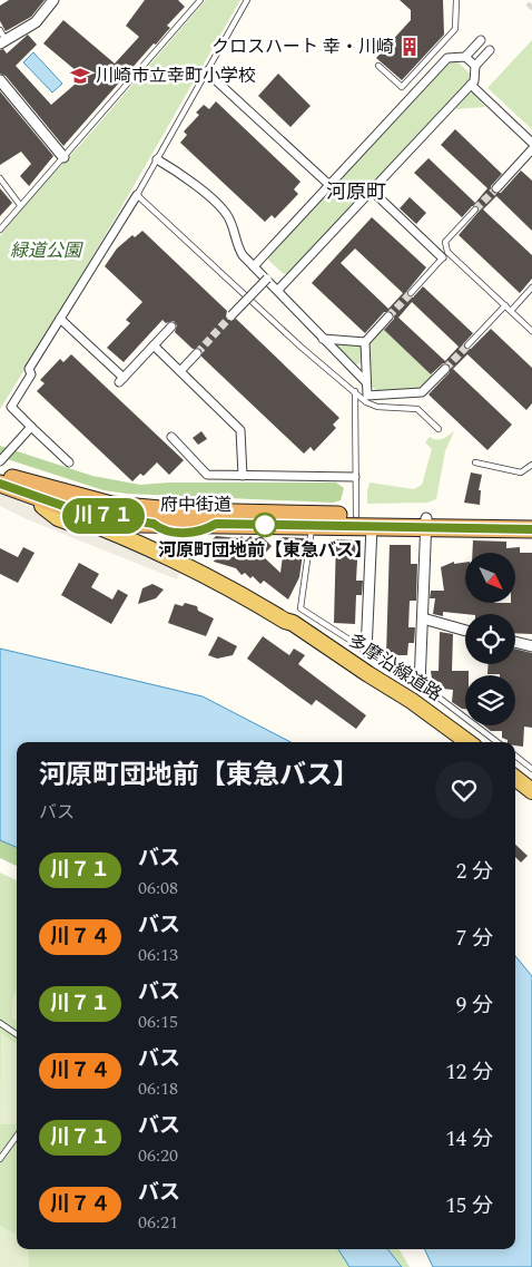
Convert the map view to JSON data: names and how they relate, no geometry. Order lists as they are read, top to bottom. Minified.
{"streets":{"highway":["府中街道"],"main road":["多摩沿線道路"]},"crossings":[["府中街道","多摩沿線道路"]],"districts":["河原町"],"parks":["緑道公園"],"places":{"building":["クロスハート 幸・川崎"],"school or university":["川崎市立幸町小学校"],"other":["河原町団地前【東急バス】"]},"lines":["bus line 川７１"],"north":"bottom right","page":{"on_map":"川７１","heading":["河原町団地前【東急バス】","バス"],"list":[{"mark":"川７１","name":"バス","note":"06:08","value":"2 分"},{"mark":"川７４","name":"バス","note":"06:13","value":"7 分"},{"mark":"川７１","name":"バス","note":"06:15","value":"9 分"},{"mark":"川７４","name":"バス","note":"06:18","value":"12 分"},{"mark":"川７１","name":"バス","note":"06:20","value":"14 分"},{"mark":"川７４","name":"バス","note":"06:21","value":"15 分"}]}}
